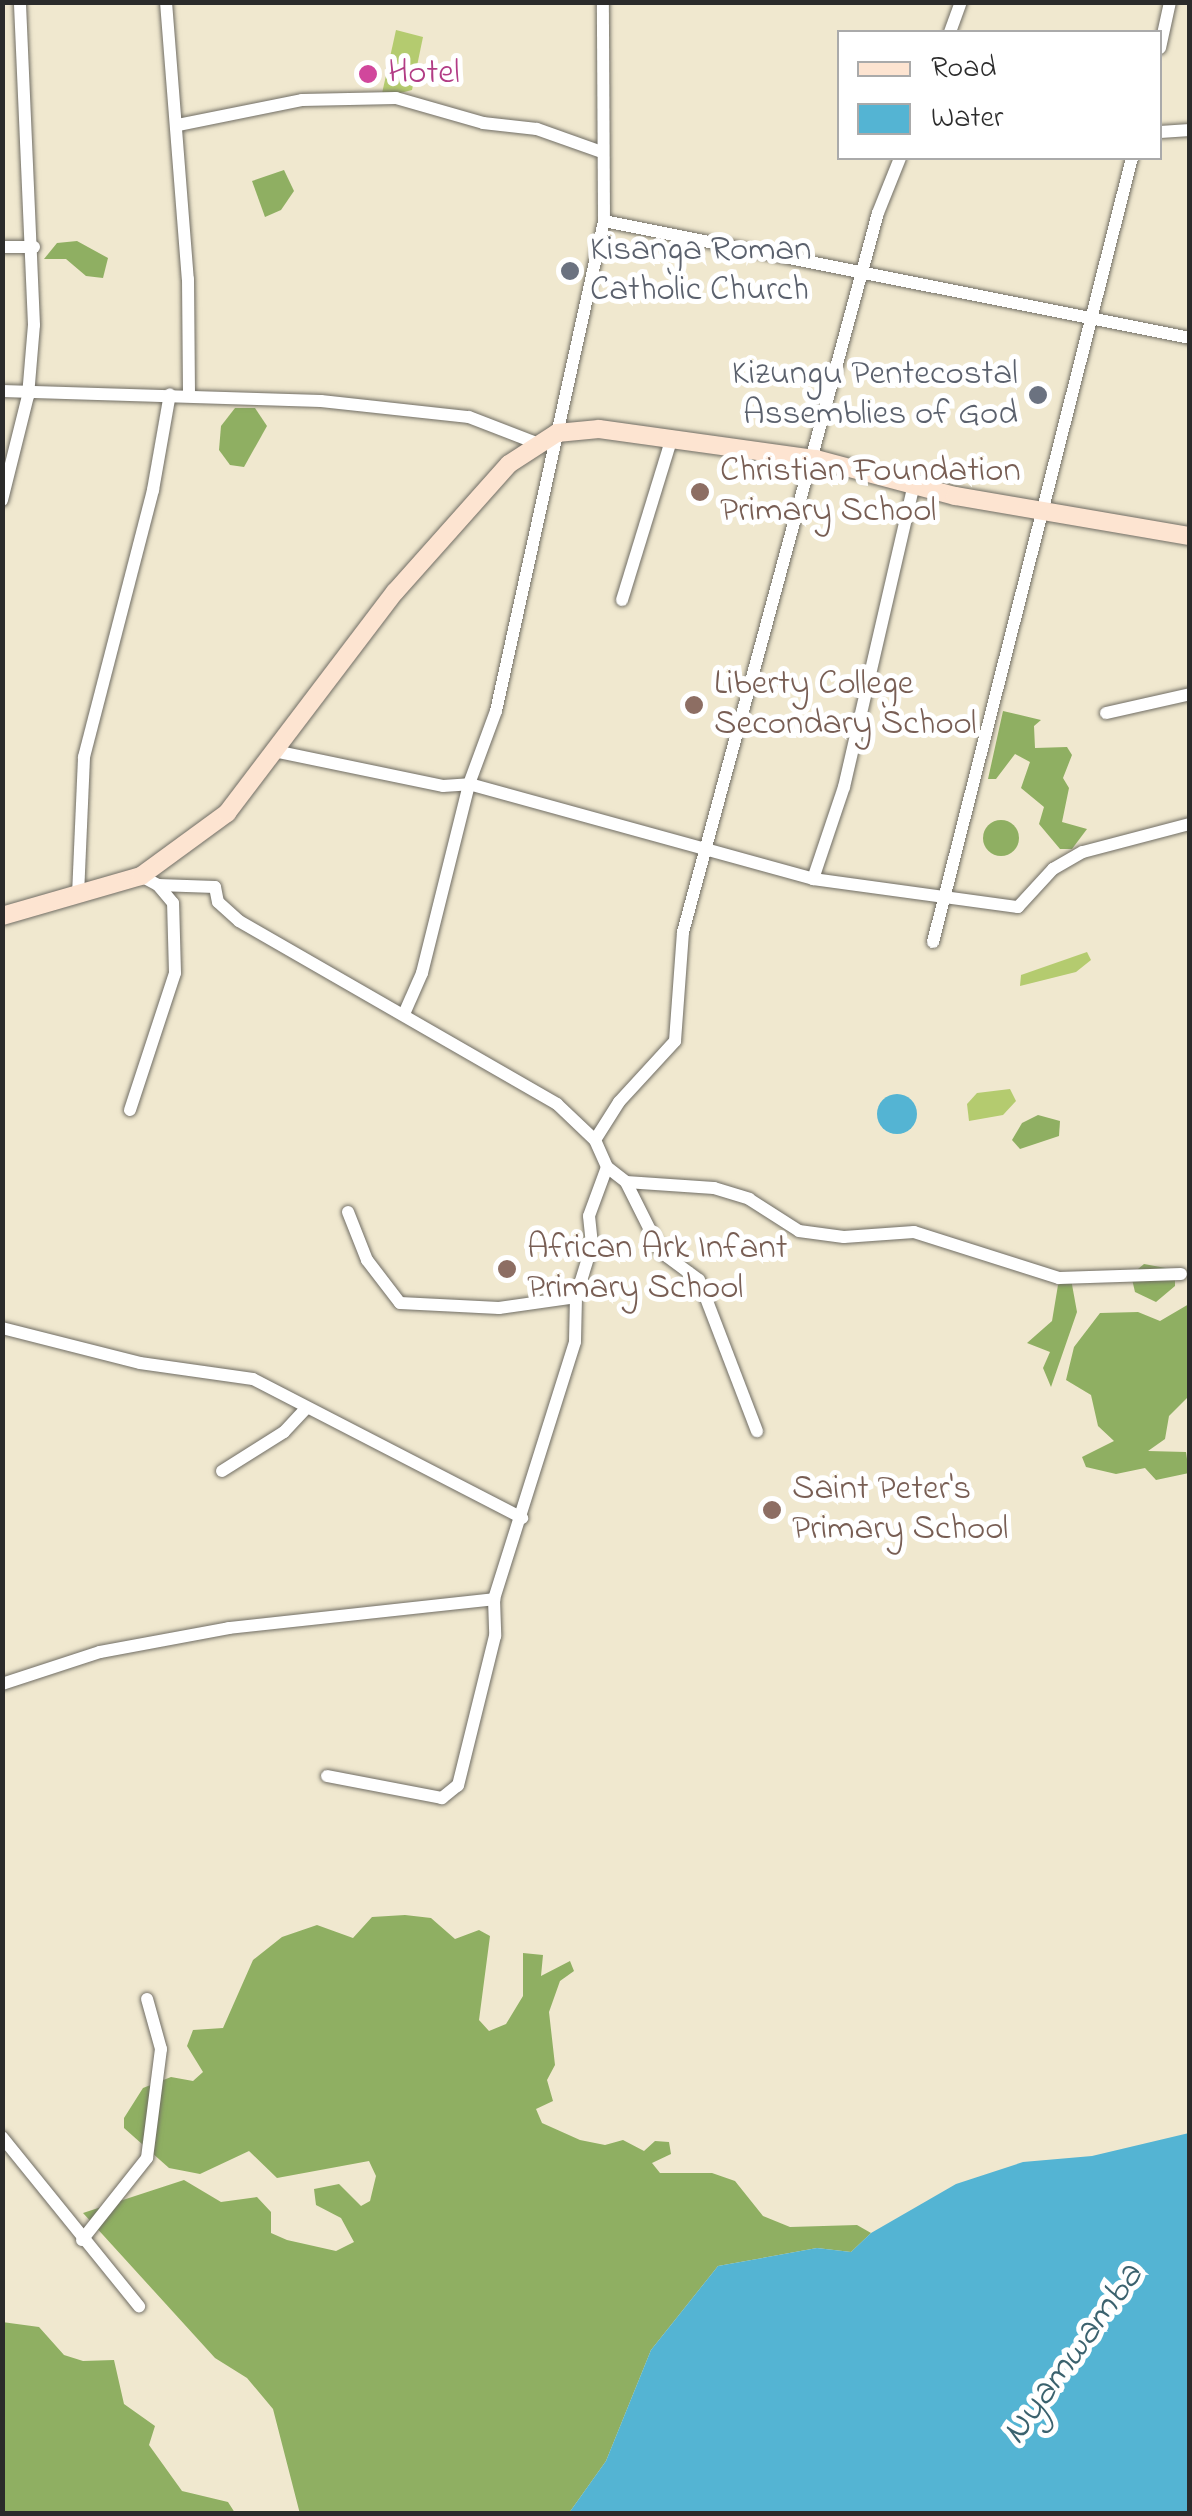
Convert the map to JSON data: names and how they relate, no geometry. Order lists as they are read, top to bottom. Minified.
{"water":["Nyamwamba"],"places":["Hotel","Kisanga Roman Catholic Church","Kizungu Pentecostal Assemblies of God","Christian Foundation Primary School","Liberty College Secondary School","African Ark Infant Primary School","Saint Peter's Primary School"],"legend":["Road","Water"]}
